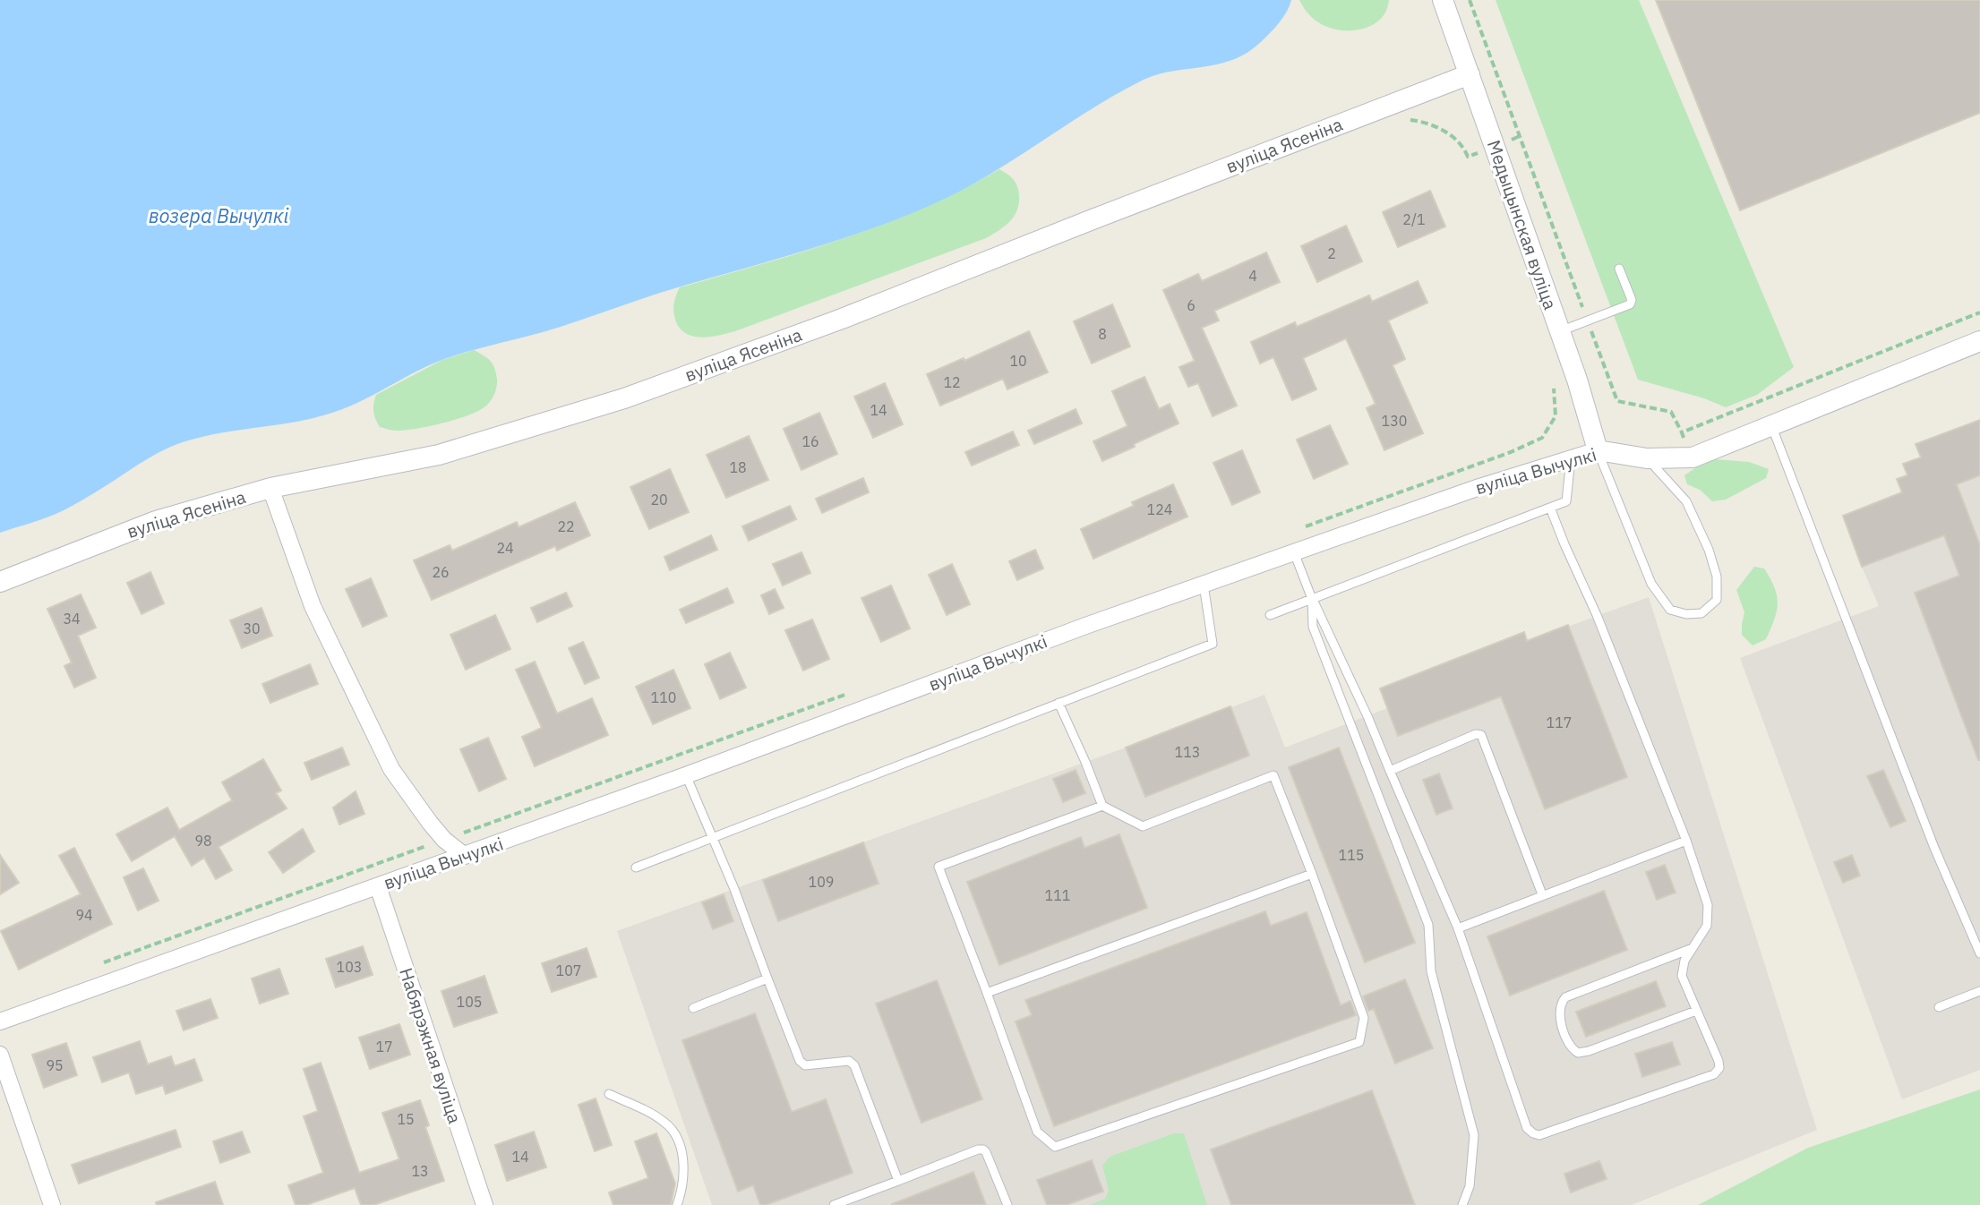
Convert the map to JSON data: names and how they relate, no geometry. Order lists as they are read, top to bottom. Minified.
{"streets":{"street":["вуліца Ясеніна","Медыцынская вуліца","вуліца Вычулкі","Набярэжная вуліца"]},"crossings":[["вуліца Ясеніна","Медыцынская вуліца"],["Медыцынская вуліца","вуліца Вычулкі"],["вуліца Вычулкі","Набярэжная вуліца"]],"water":["возера Вычулкі"],"house_numbers":["2/1","2","4","6","8","10","12","14","130","16","18","20","124","22","24","26","34","30","110","117","113","98","115","109","111","94","103","107","105","17","95","15","14","13"]}
